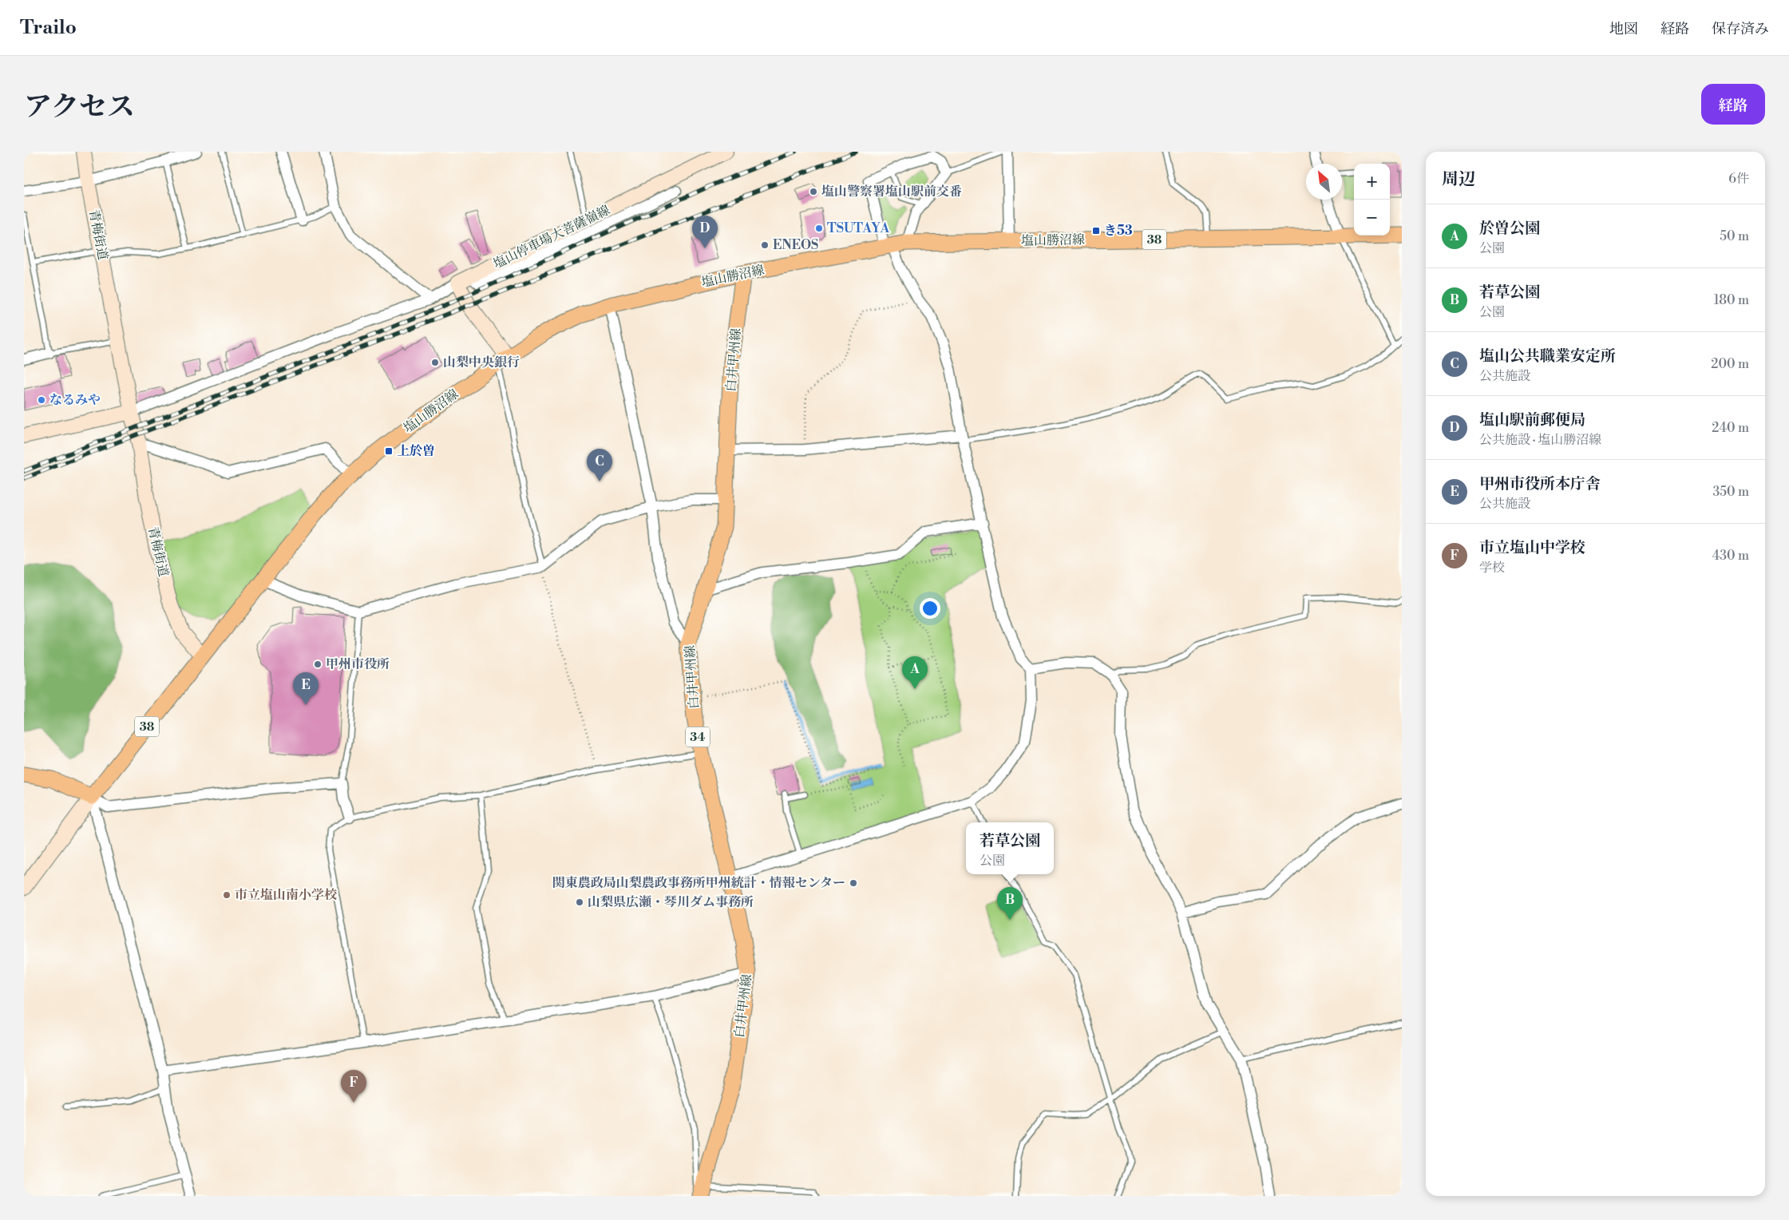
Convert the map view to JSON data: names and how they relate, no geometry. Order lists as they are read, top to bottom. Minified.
{"streets":{"main road":["38","塩山勝沼線","白井甲州線","34"],"street":["青梅街道","塩山停車場大菩薩嶺線"]},"crossings":[["青梅街道","38"],["青梅街道","塩山勝沼線"],["38","塩山勝沼線"],["塩山勝沼線","白井甲州線"]],"places":{"other":["塩山警察署塩山駅前交番","TSUTAYA","ENEOS","山梨中央銀行","なるみや","甲州市役所","関東農政局山梨農政事務所甲州統計・情報センター","市立塩山南小学校","山梨県広瀬・琴川ダム事務所"],"transit":["き53","上於曽"]},"north":"top left","page":{"header":"Trailo","nav":["地図","経路","保存済み"],"title":"アクセス","buttons":"経路","heading":["周辺","6件"],"map_buttons":["+","−"],"list":[{"mark":"A","name":"於曽公園","note":"公園","value":"50 m"},{"mark":"B","name":"若草公園","note":"公園","value":"180 m"},{"mark":"C","name":"塩山公共職業安定所","note":"公共施設","value":"200 m"},{"mark":"D","name":"塩山駅前郵便局","note":"公共施設 · 塩山勝沼線","value":"240 m"},{"mark":"E","name":"甲州市役所本庁舎","note":"公共施設","value":"350 m"},{"mark":"F","name":"市立塩山中学校","note":"学校","value":"430 m"}],"pins":["D","C","A","E","B","F"],"popup":["若草公園","公園"]}}
